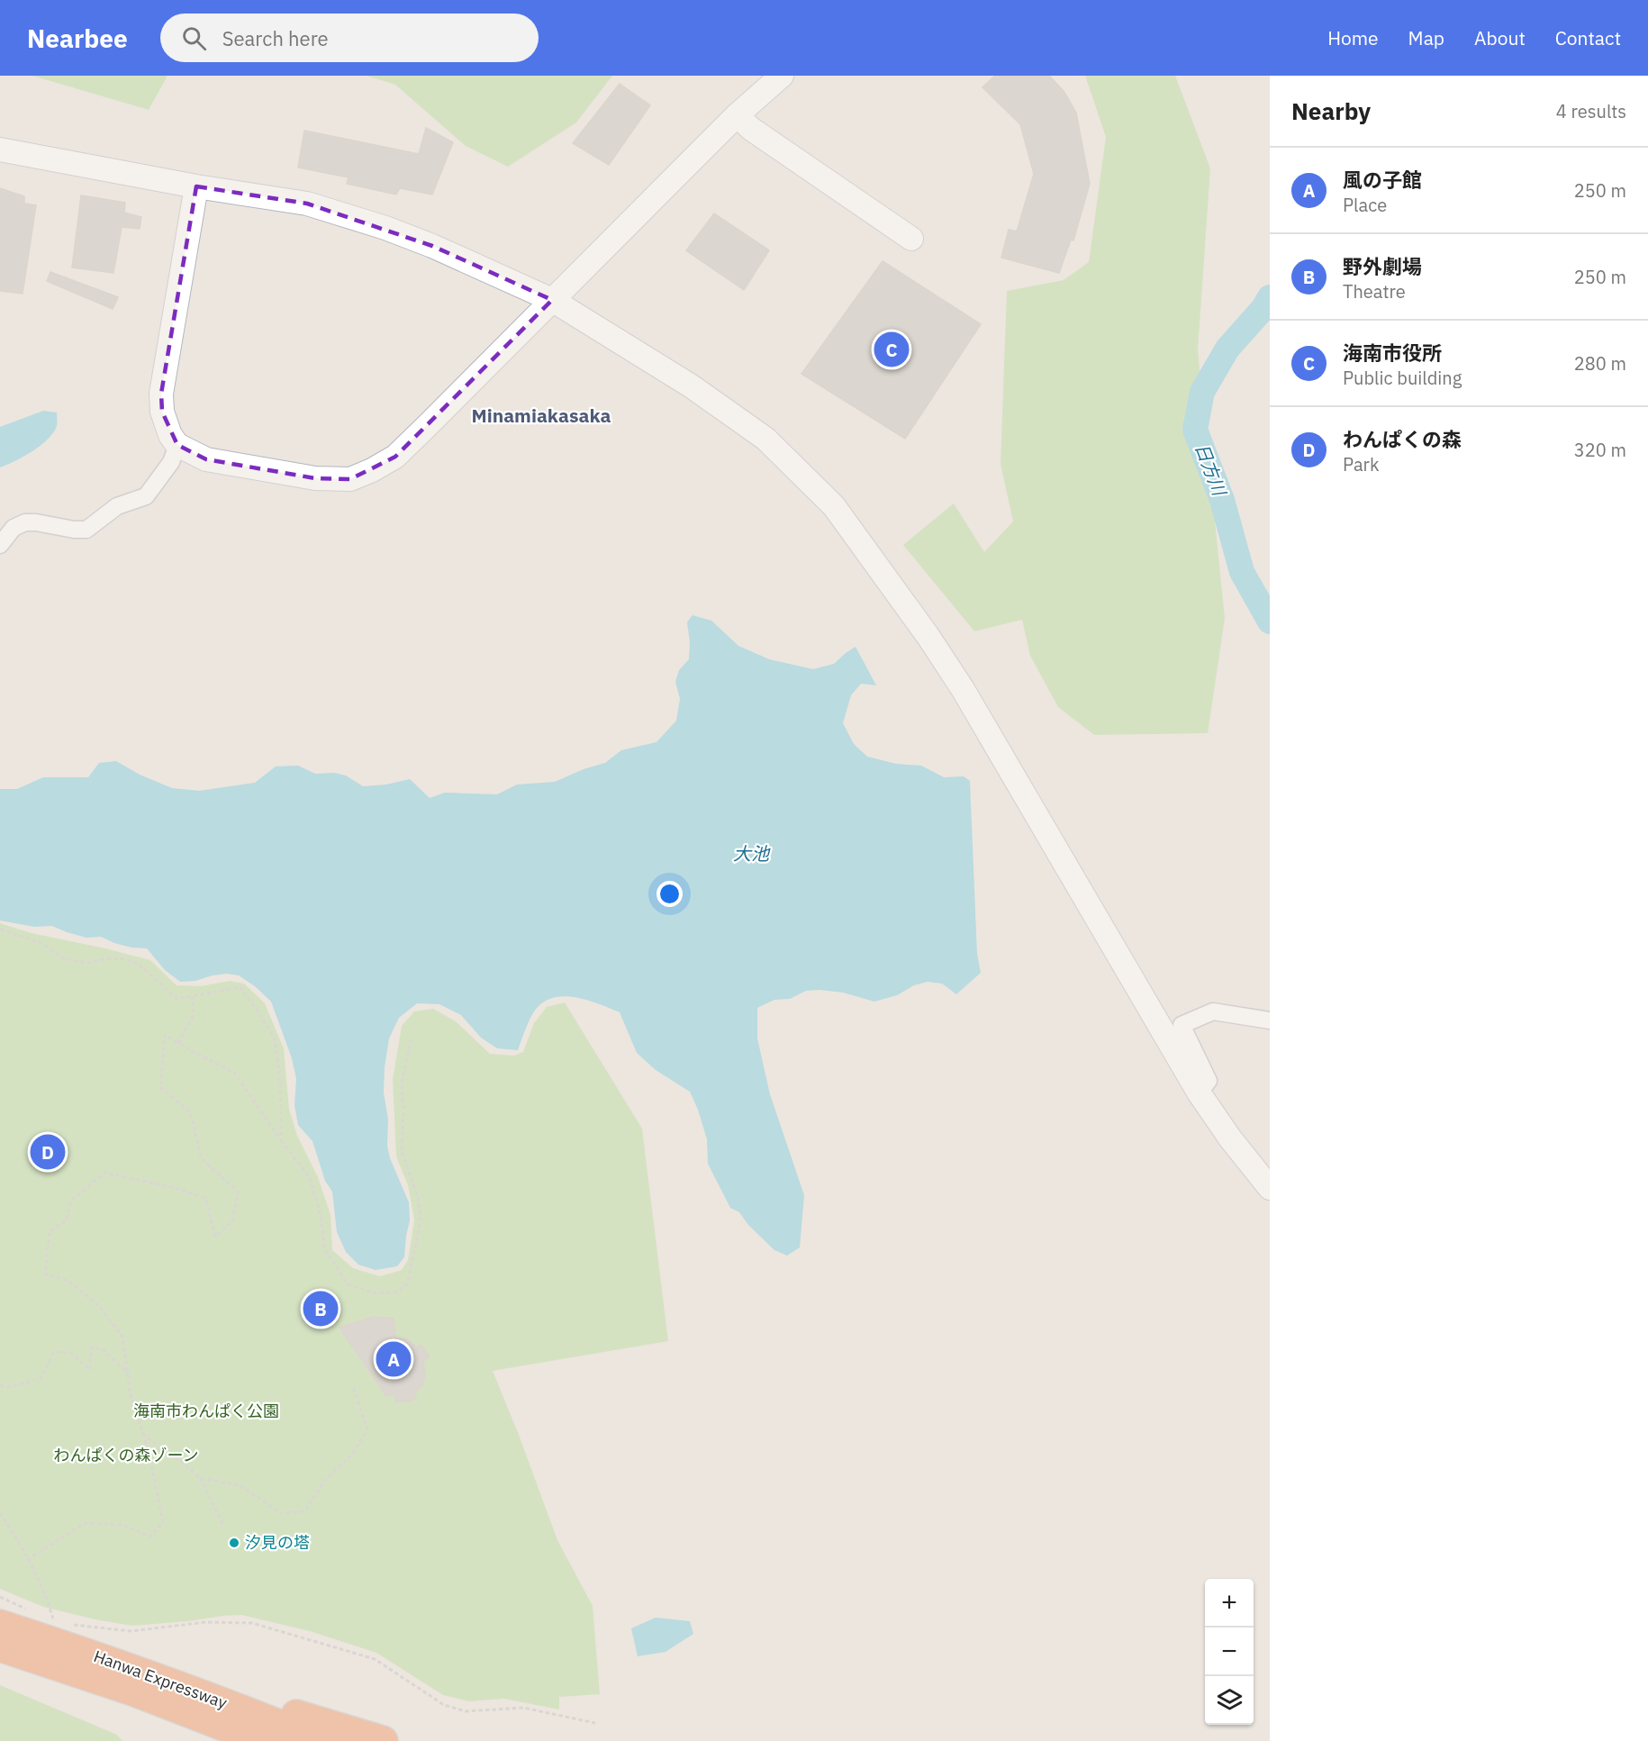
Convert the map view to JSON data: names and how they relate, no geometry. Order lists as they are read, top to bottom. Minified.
{"streets":{"highway":["Hanwa Expressway"]},"districts":["Minamiakasaka"],"water":["日方川","大池"],"parks":["海南市わんぱく公園","わんぱくの森ゾーン"],"places":["汐見の塔"],"page":{"header":"Nearbee","search":"Search here","nav":["Home","Map","About","Contact"],"heading":["Nearby","4 results"],"list":[{"mark":"A","name":"風の子館","note":"Place","value":"250 m"},{"mark":"B","name":"野外劇場","note":"Theatre","value":"250 m"},{"mark":"C","name":"海南市役所","note":"Public building","value":"280 m"},{"mark":"D","name":"わんぱくの森","note":"Park","value":"320 m"}],"pins":["C","D","B","A"],"map_buttons":["+","−"]}}
